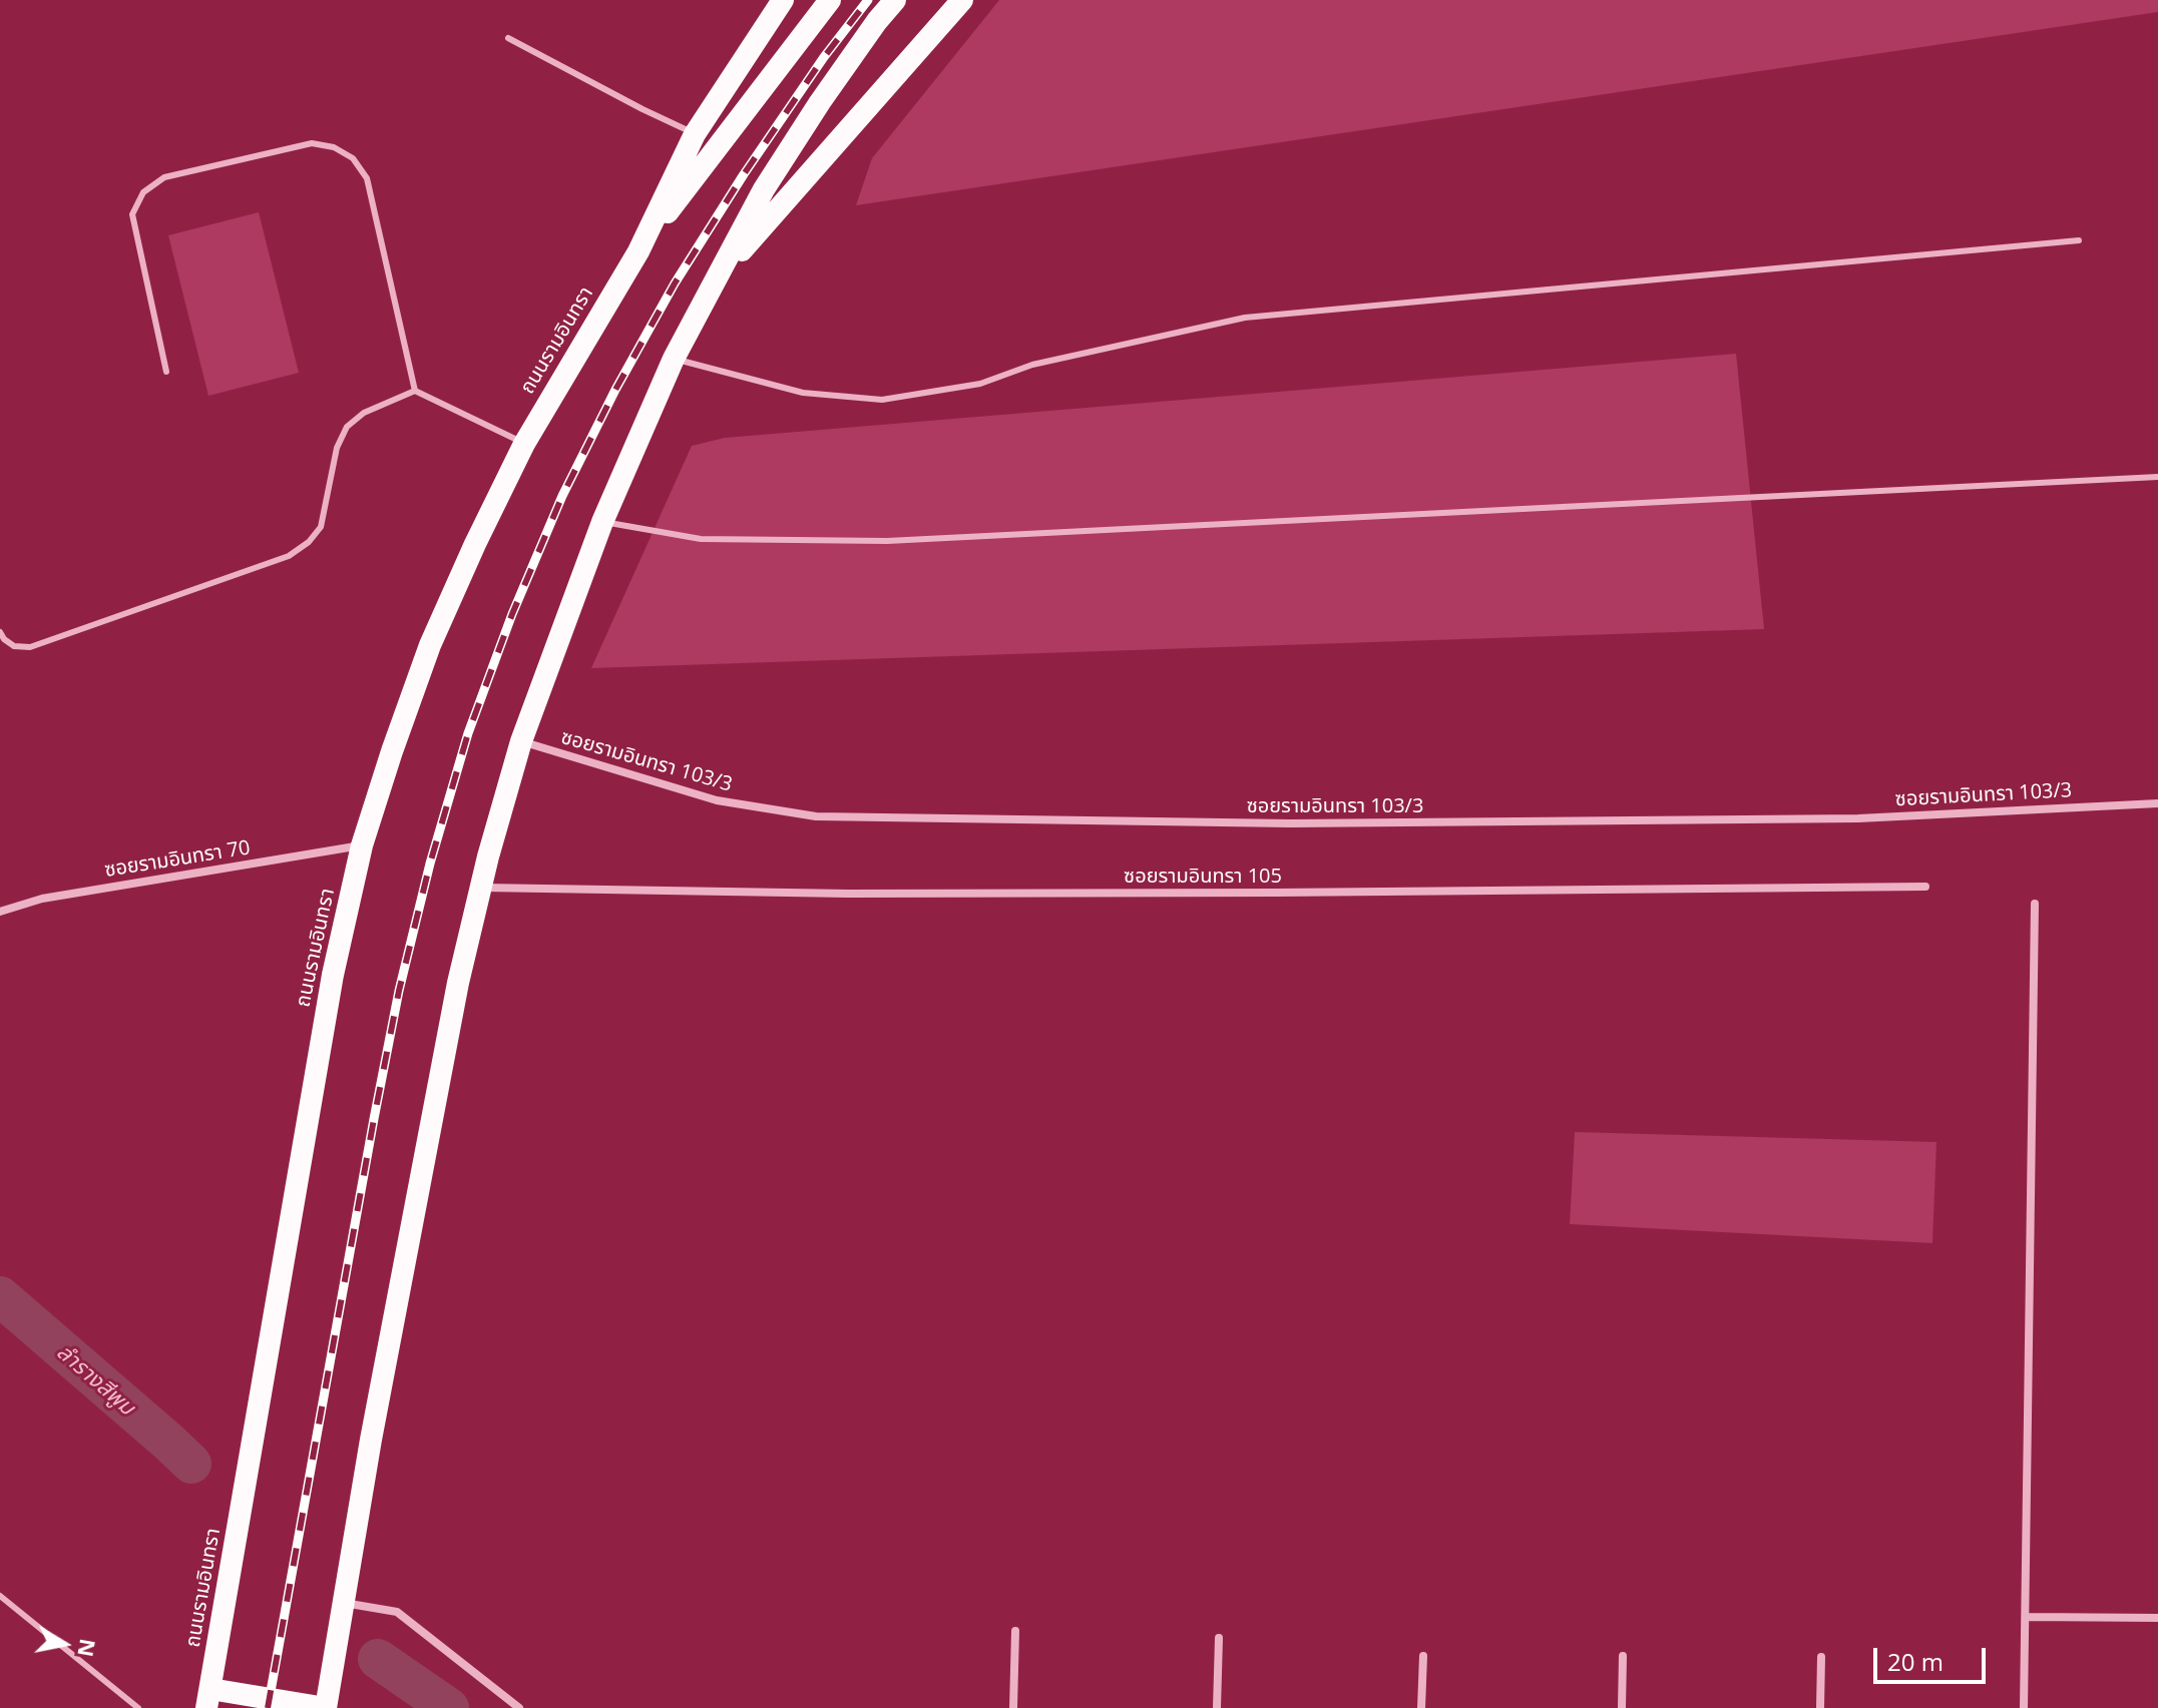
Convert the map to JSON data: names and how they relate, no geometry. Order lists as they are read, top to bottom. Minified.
{"streets":{"highway":["ถนนรามอินทรา"],"street":["ซอยรามอินทรา 103/3","ซอยรามอินทรา 70","ซอยรามอินทรา 105"]},"crossings":[["ถนนรามอินทรา","ซอยรามอินทรา 70"]],"water":["ลำรางสีพูม"],"scale_bar":"20 m","north":"right"}
